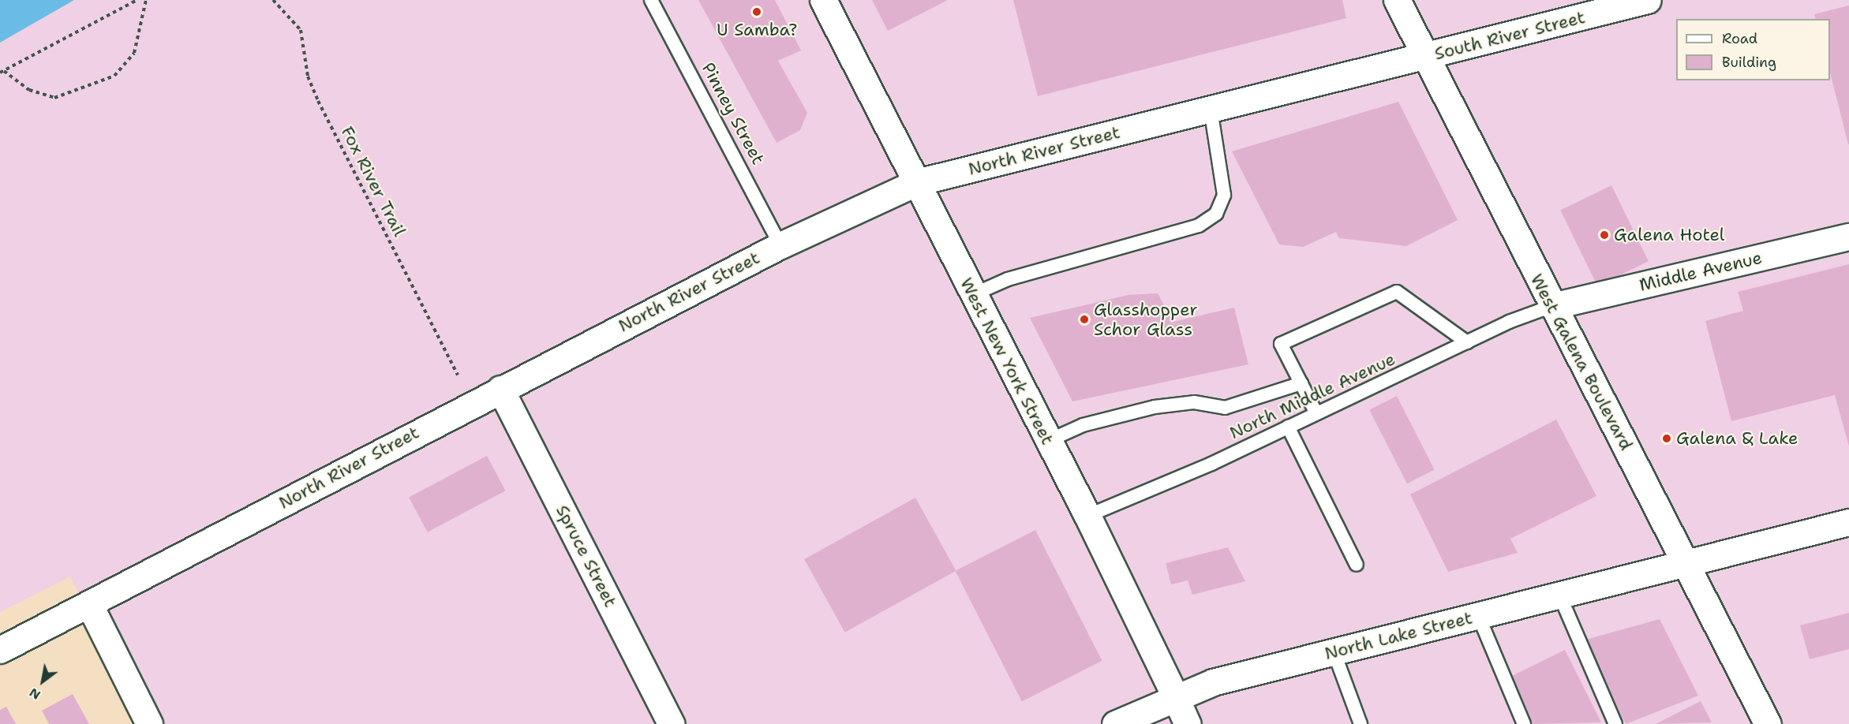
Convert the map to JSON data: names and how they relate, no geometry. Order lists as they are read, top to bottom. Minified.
{"streets":{"street":["South River Street","North River Street","Middle Avenue","West New York Street","West Galena Boulevard","Spruce Street","North Lake Street"],"lane":["Pinney Street","North Middle Avenue"],"path":["Fox River Trail"]},"crossings":[["South River Street","North River Street"],["South River Street","West Galena Boulevard"],["Pinney Street","North River Street"],["North River Street","West New York Street"],["North River Street","West Galena Boulevard"],["North River Street","Spruce Street"],["Middle Avenue","West Galena Boulevard"],["Middle Avenue","North Middle Avenue"],["West New York Street","North Middle Avenue"],["West New York Street","North Lake Street"],["West Galena Boulevard","North Middle Avenue"],["West Galena Boulevard","North Lake Street"]],"places":["U Samba?","Galena Hotel","Glasshopper Schor Glass","Galena & Lake"],"legend":["Road","Building"],"north":"bottom left"}
